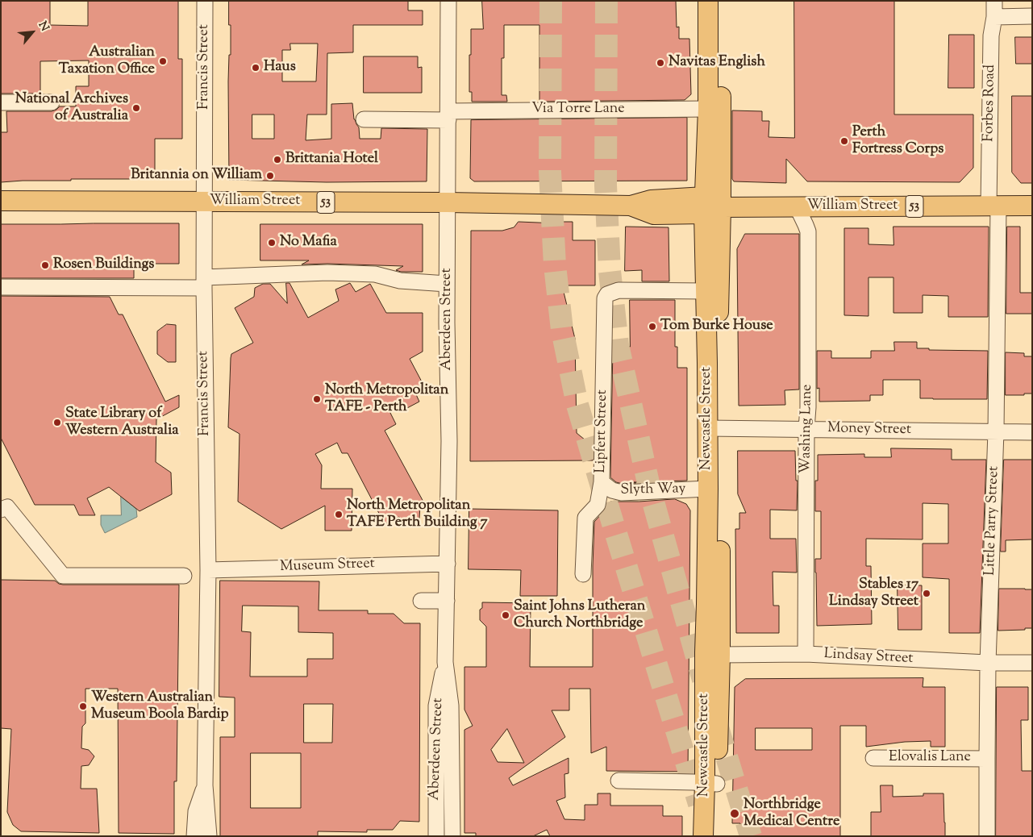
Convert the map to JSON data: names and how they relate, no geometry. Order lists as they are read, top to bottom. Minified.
{"streets":{"main road":["William Street","53","Newcastle Street"],"street":["Francis Street","Forbes Road","Via Torre Lane","Aberdeen Street","Washing Lane","Money Street","Lipfert Street","Slyth Way","Little Parry Street","Museum Street","Lindsay Street","Elovalis Lane"]},"crossings":[["Francis Street","William Street"],["Francis Street","Museum Street"],["Forbes Road","William Street"],["Forbes Road","Little Parry Street"],["Via Torre Lane","Aberdeen Street"],["Via Torre Lane","Newcastle Street"],["William Street","Aberdeen Street"],["William Street","Newcastle Street"],["William Street","Washing Lane"],["William Street","Little Parry Street"],["Aberdeen Street","Museum Street"],["Newcastle Street","Money Street"],["Newcastle Street","Lipfert Street"],["Newcastle Street","Slyth Way"],["Newcastle Street","Lindsay Street"],["Washing Lane","Money Street"],["Washing Lane","Lindsay Street"],["Money Street","Little Parry Street"],["Lipfert Street","Slyth Way"],["Little Parry Street","Lindsay Street"],["Little Parry Street","Elovalis Lane"]],"places":["Australian Taxation Office","Navitas English","Haus","National Archives of Australia","Perth Fortress Corps","Brittania Hotel","Britannia on William","No Mafia","Rosen Buildings","Tom Burke House","North Metropolitan TAFE - Perth","State Library of Western Australia","North Metropolitan TAFE Perth Building 7","Stables 17 Lindsay Street","Saint Johns Lutheran Church Northbridge","Western Australian Museum Boola Bardip","Northbridge Medical Centre"],"north":"top right"}
